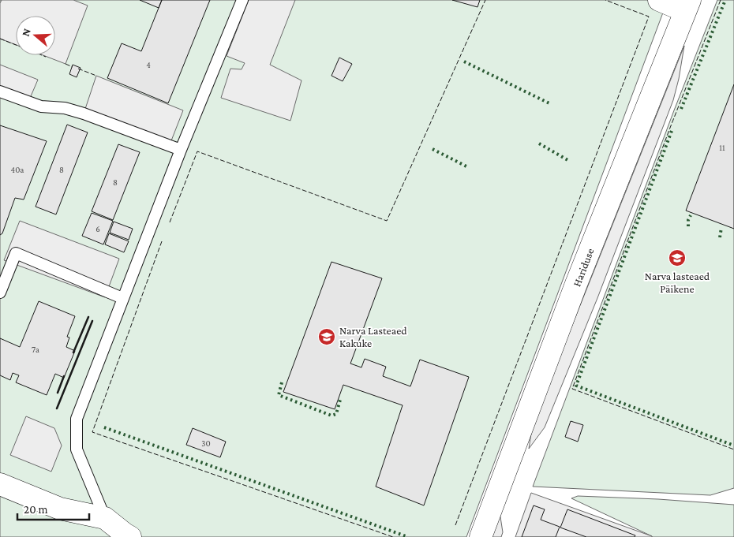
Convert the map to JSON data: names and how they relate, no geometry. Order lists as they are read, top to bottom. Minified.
{"streets":{"street":["Hariduse"]},"places":{"school or university":["Narva lasteaed Päikene","Narva Lasteaed Kakuke"]},"house_numbers":["4","11","40a","8","8","6","7a","30"],"scale_bar":"20 m","north":"left"}
